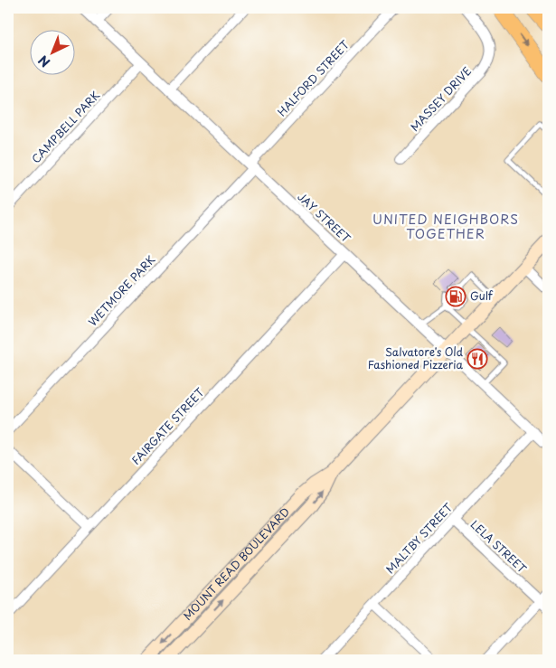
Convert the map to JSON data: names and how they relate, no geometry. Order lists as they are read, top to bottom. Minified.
{"streets":{"main road":["MOUNT READ BOULEVARD"],"street":["HALFORD STREET","MASSEY DRIVE","CAMPBELL PARK","JAY STREET","WETMORE PARK","FAIRGATE STREET","MALTBY STREET","LELA STREET"]},"crossings":[["HALFORD STREET","JAY STREET"],["HALFORD STREET","WETMORE PARK"],["CAMPBELL PARK","JAY STREET"],["JAY STREET","WETMORE PARK"],["JAY STREET","FAIRGATE STREET"],["JAY STREET","MALTBY STREET"],["JAY STREET","MOUNT READ BOULEVARD"],["MALTBY STREET","LELA STREET"]],"districts":["UNITED NEIGHBORS TOGETHER"],"places":{"fuel station":["Gulf"],"restaurant":["Salvatore's Old Fashioned Pizzeria"]},"north":"bottom left"}
